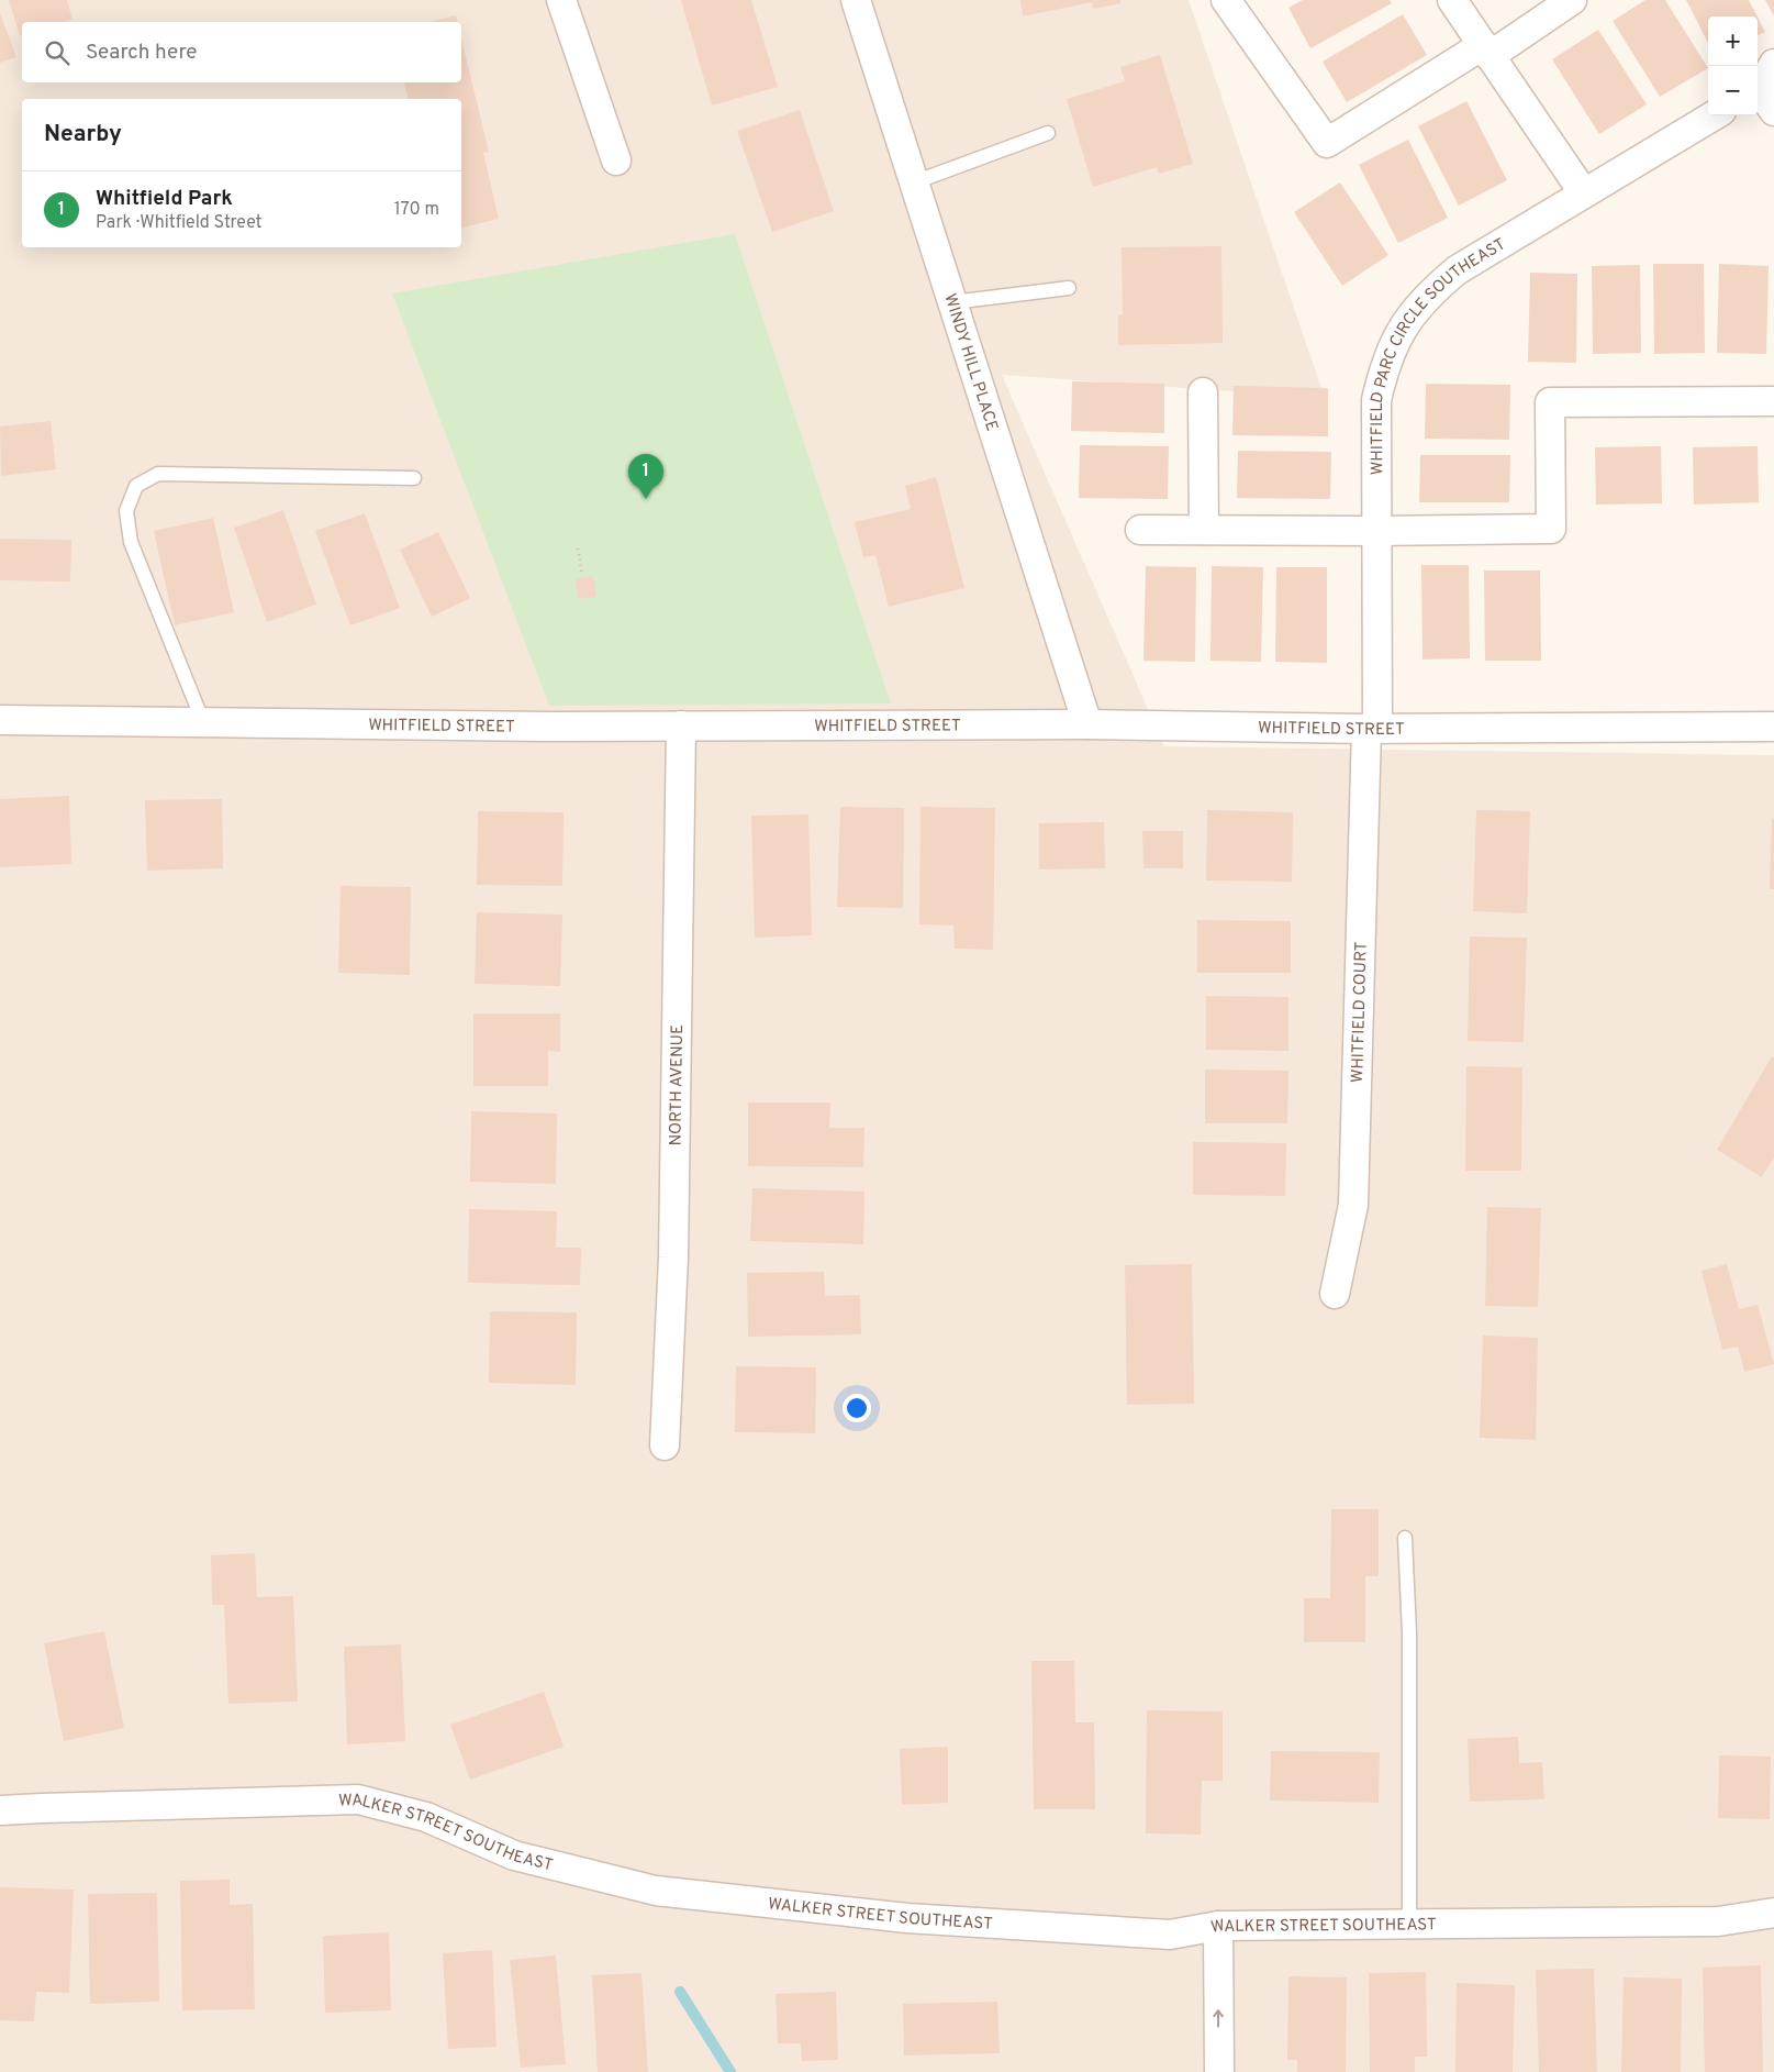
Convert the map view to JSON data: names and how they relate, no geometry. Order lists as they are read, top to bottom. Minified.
{"streets":{"street":["WHITFIELD PARC CIRCLE SOUTHEAST","WINDY HILL PLACE","WHITFIELD STREET","WHITFIELD COURT","NORTH AVENUE","WALKER STREET SOUTHEAST"]},"crossings":[["WHITFIELD PARC CIRCLE SOUTHEAST","WHITFIELD STREET"],["WHITFIELD PARC CIRCLE SOUTHEAST","WHITFIELD COURT"],["WINDY HILL PLACE","WHITFIELD STREET"],["WHITFIELD STREET","WHITFIELD COURT"],["WHITFIELD STREET","NORTH AVENUE"]],"page":{"map_buttons":["+","−"],"search":"Search here","heading":"Nearby","list":[{"mark":"1","name":"Whitfield Park","note":"Park · Whitfield Street","value":"170 m"}],"pins":"1"}}
